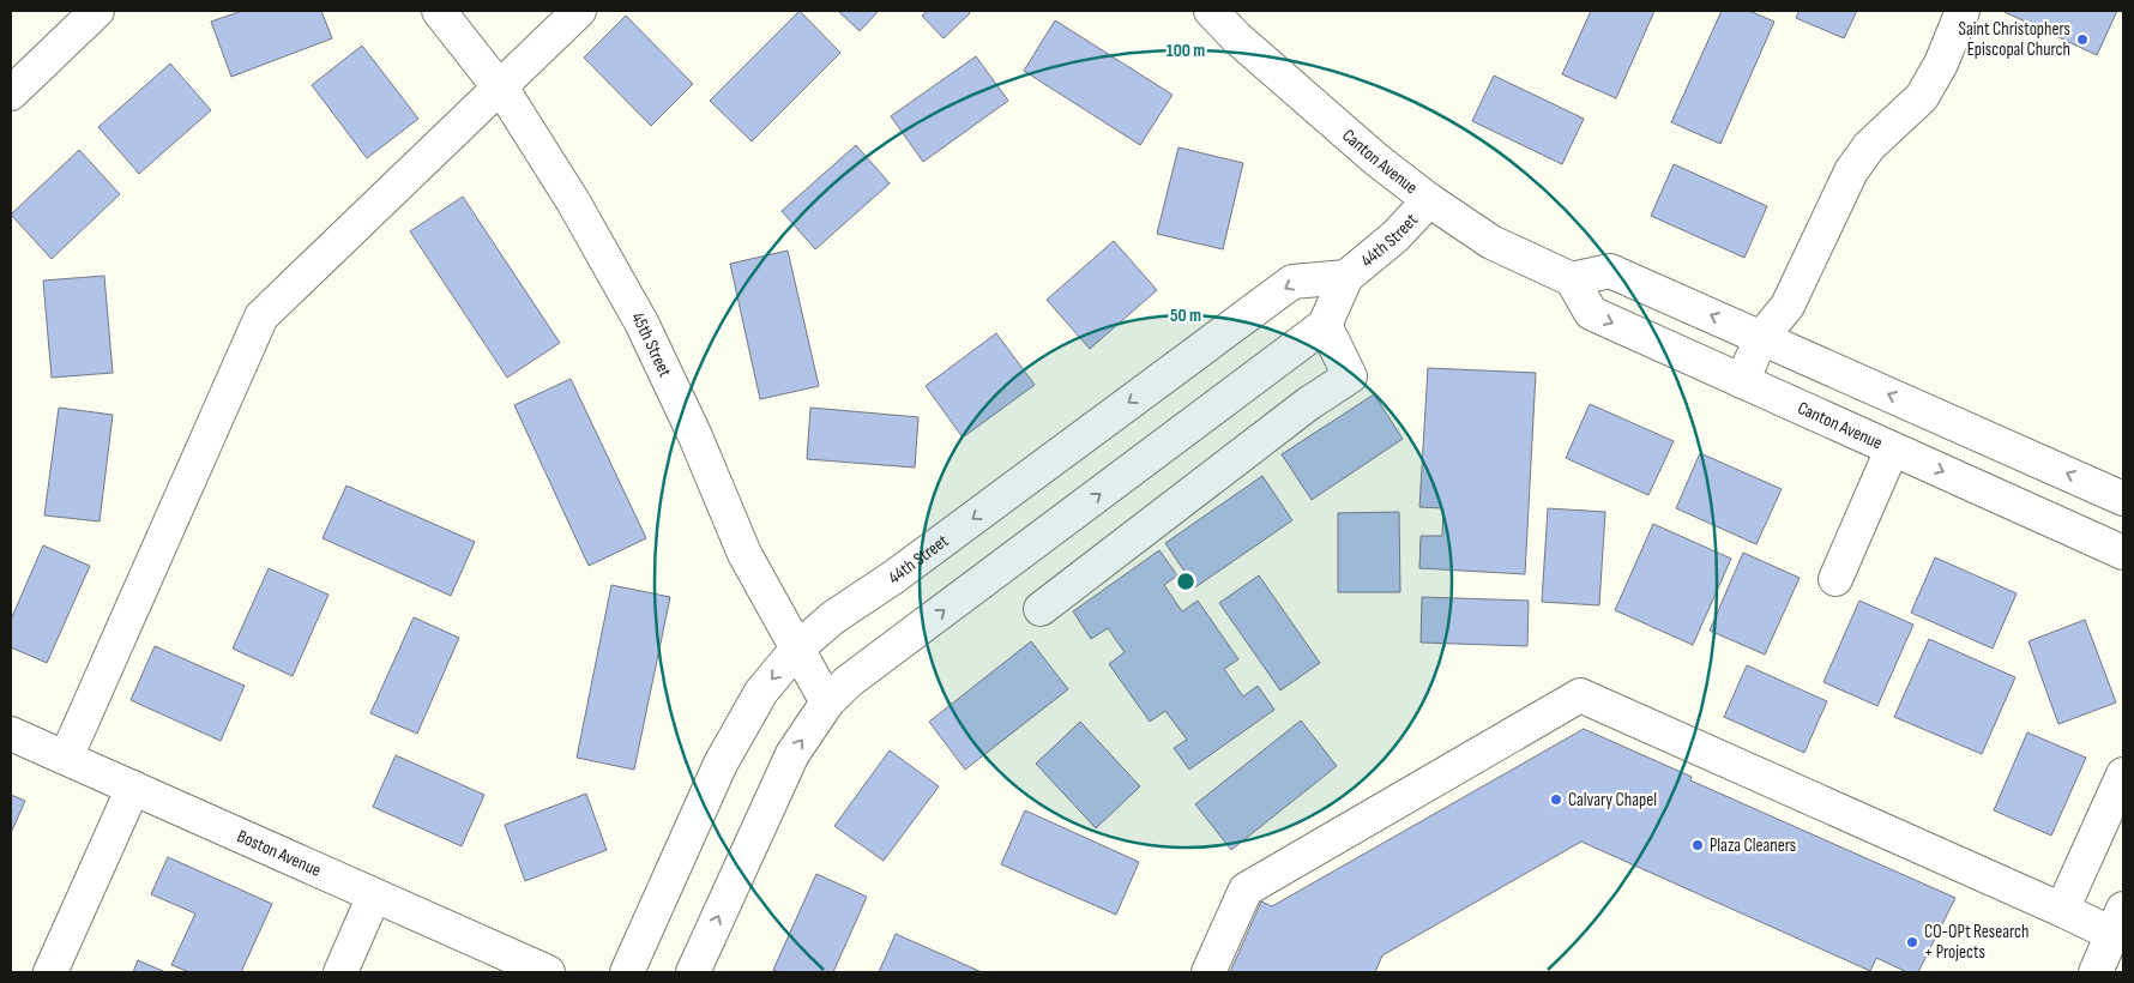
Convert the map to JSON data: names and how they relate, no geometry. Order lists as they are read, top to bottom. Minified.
{"streets":{"street":["Canton Avenue","44th Street","45th Street","Boston Avenue"]},"crossings":[["Canton Avenue","44th Street"],["44th Street","45th Street"]],"places":["Saint Christophers Episcopal Church","Calvary Chapel","Plaza Cleaners","CO-OPt Research + Projects"],"rings":["100 m","50 m"]}
